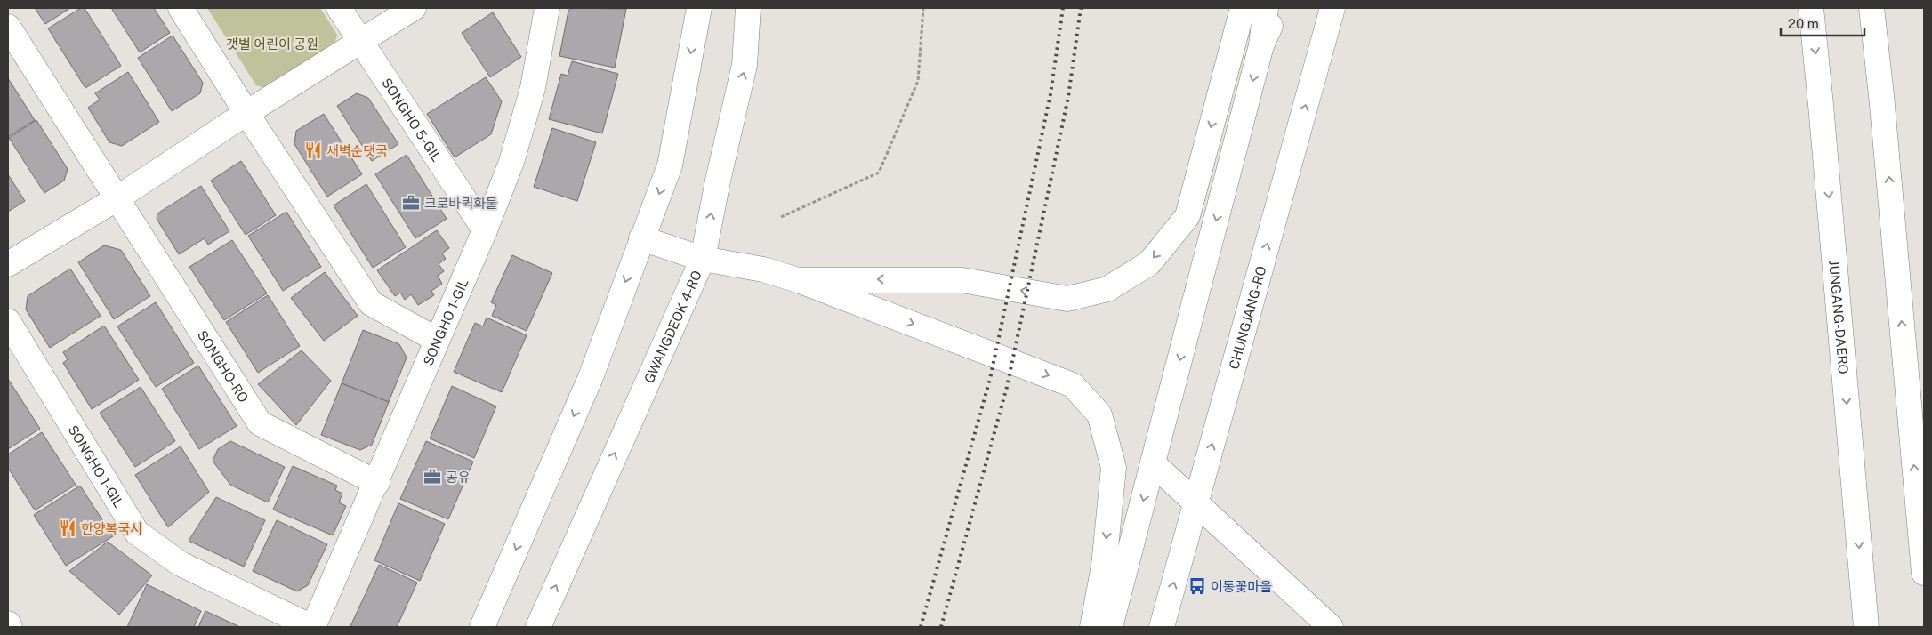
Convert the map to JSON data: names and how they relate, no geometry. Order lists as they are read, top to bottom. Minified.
{"streets":{"street":["SONGHO 5-GIL","CHUNGJANG-RO","JUNGANG-DAERO","SONGHO 1-GIL","GWANGDEOK 4-RO","SONGHO-RO"]},"crossings":[["SONGHO 5-GIL","SONGHO 1-GIL"],["SONGHO 1-GIL","SONGHO-RO"]],"parks":["갯벌 어린이 공원"],"places":{"restaurant":["새벽순댓국","한양복국시"],"office":["크로바퀵화물","공유"],"bus stop":["이동꽃마을"]},"scale_bar":"20 m"}
